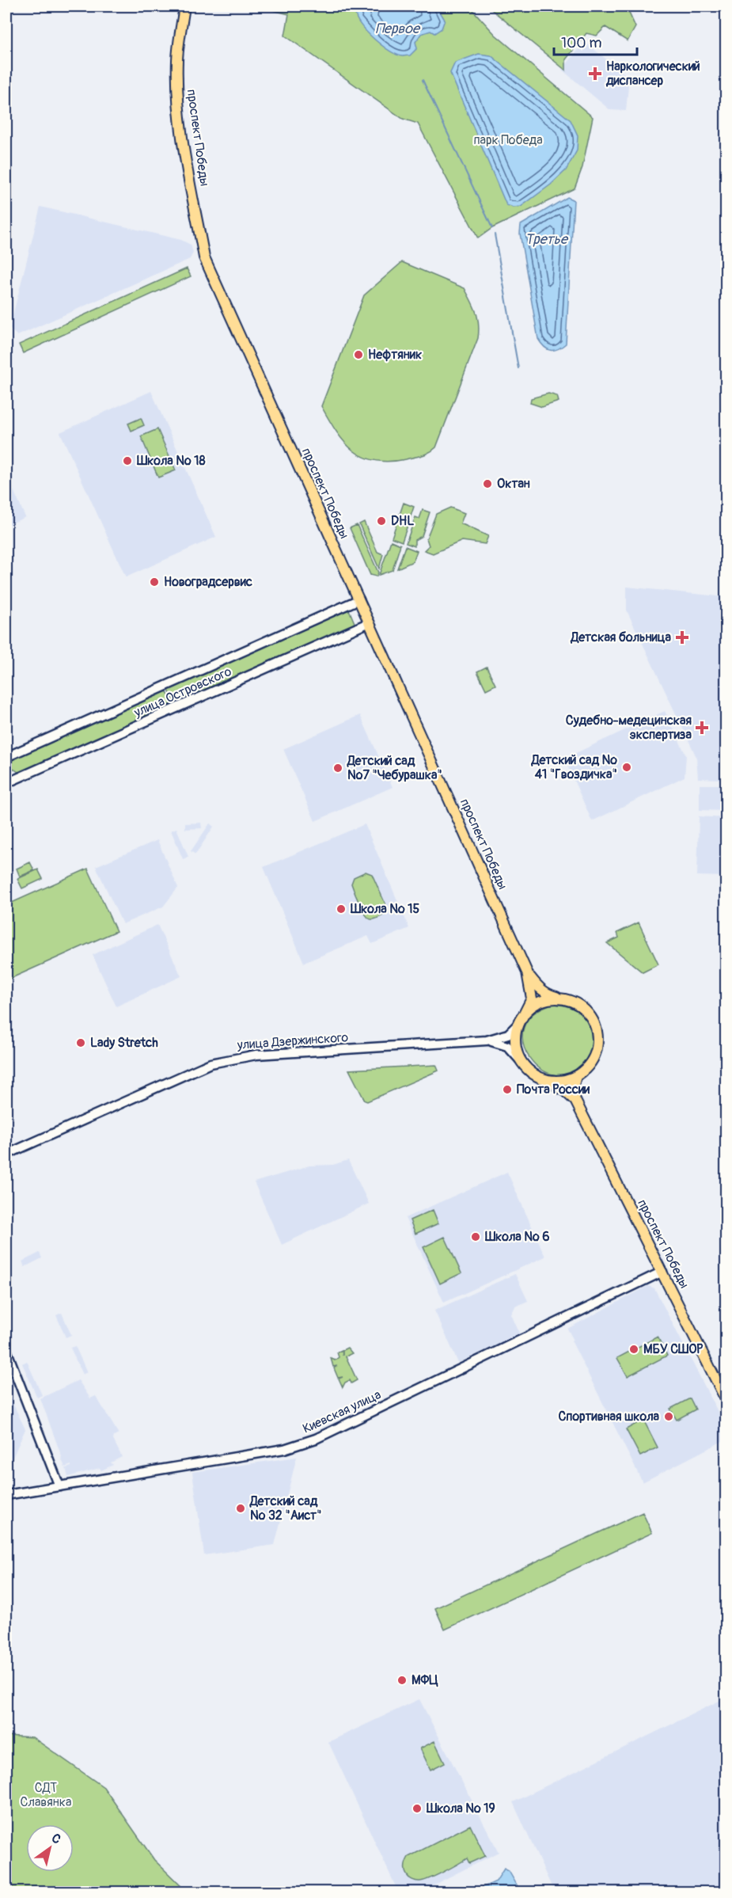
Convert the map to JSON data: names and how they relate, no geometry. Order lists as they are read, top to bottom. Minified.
{"streets":{"main road":["проспект Победы","улица Островского","улица Дзержинского","Киевская улица"]},"crossings":[["проспект Победы","улица Островского"],["проспект Победы","улица Дзержинского"],["проспект Победы","Киевская улица"]],"water":["Первое","Третье"],"parks":["парк Победa","СДТ Славянка"],"places":{"health":["Наркологический диспансер","Детская больница","Судебно-медецинская экспертиза"],"other":["Нефтяник","Школа № 18","Октан","DHL","Новоградсервис","Детский сад № 41 \"Гвоздичка\"","Детский сад №7 \"Чебурашка\"","Школа № 15","Lady Stretch","Почта России","Школа № 6","МБУ СШОР","Спортивная школа","Детский сад № 32 \"Аист\"","МФЦ","Школа № 19"]},"scale_bar":"100 m","north":"top right"}
